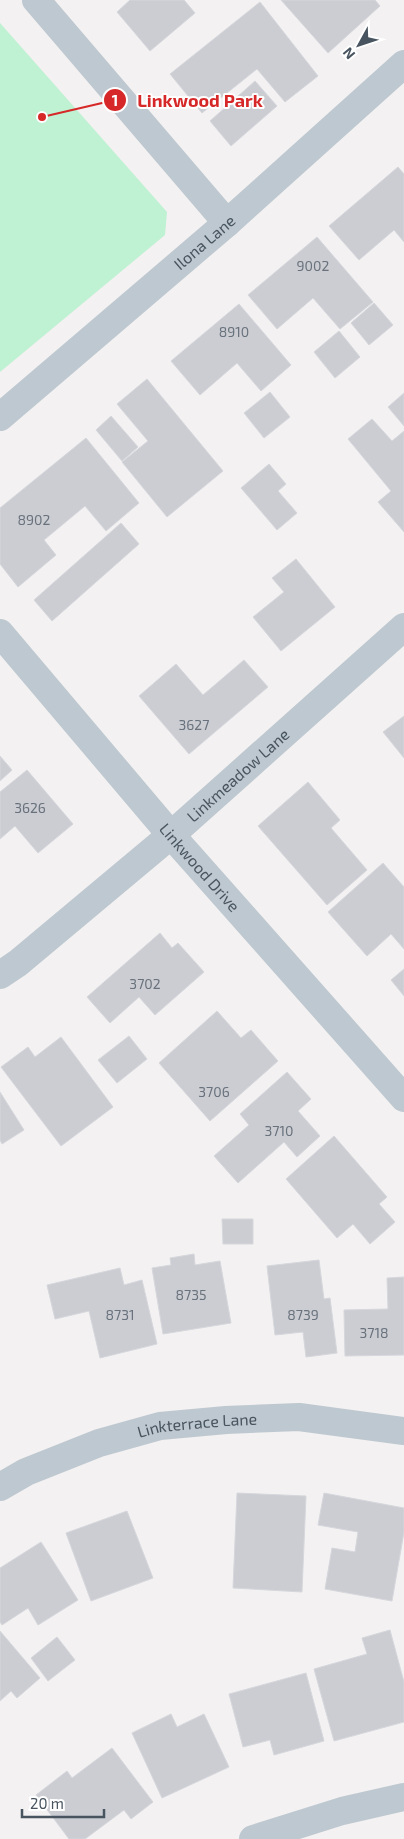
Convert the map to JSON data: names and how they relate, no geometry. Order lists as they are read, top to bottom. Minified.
{"streets":{"street":["Ilona Lane","Linkmeadow Lane","Linkwood Drive","Linkterrace Lane"]},"crossings":[["Linkmeadow Lane","Linkwood Drive"]],"places":["Linkwood Park"],"house_numbers":["9002","8910","8902","3627","3626","3702","3706","3710","8735","8731","8739","3718"],"scale_bar":"20 m","north":"bottom left"}
